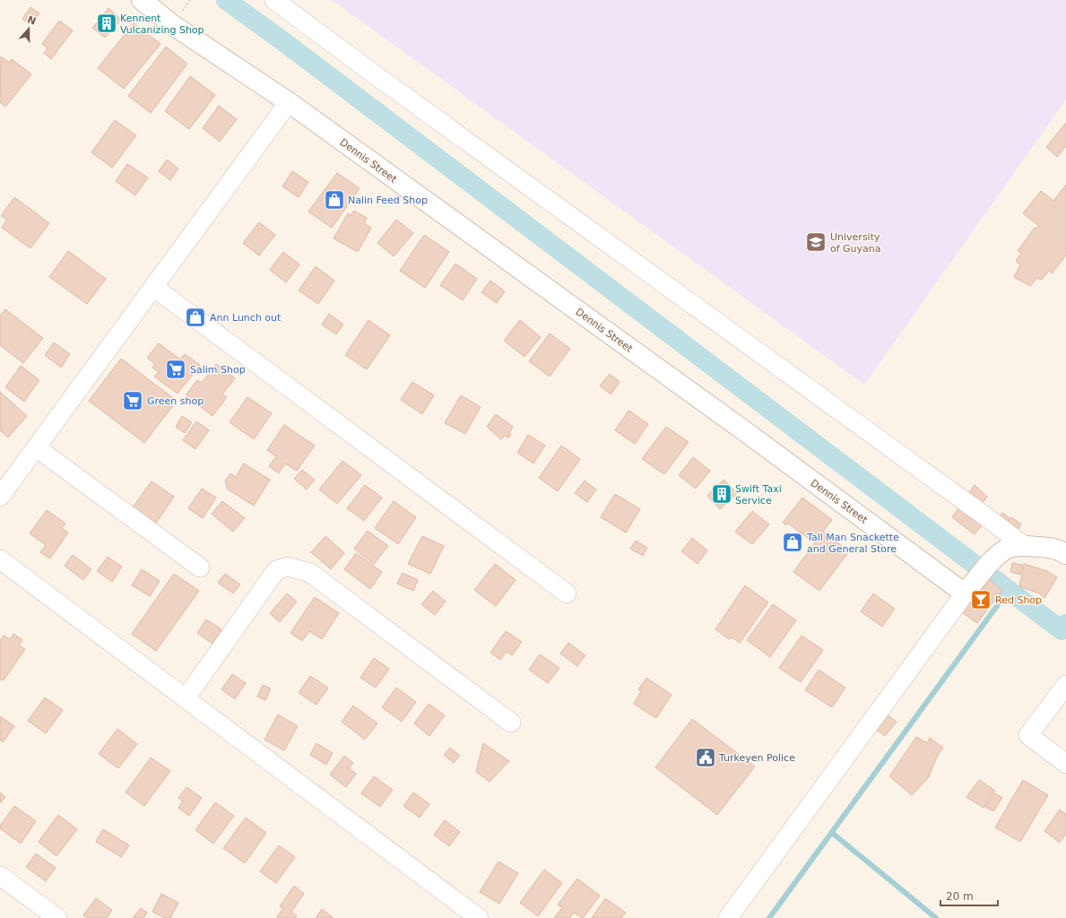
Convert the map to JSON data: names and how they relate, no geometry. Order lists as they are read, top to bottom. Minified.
{"streets":{"street":["Dennis Street"]},"places":{"building":["Kennent Vulcanizing Shop","Swift Taxi Service"],"shop":["Nalin Feed Shop","Ann Lunch out","Tall Man Snackette and General Store"],"school or university":["University of Guyana"],"supermarket":["Salim Shop","Green shop"],"bar":["Red Shop"],"public building":["Turkeyen Police"]},"scale_bar":"20 m","north":"top"}
